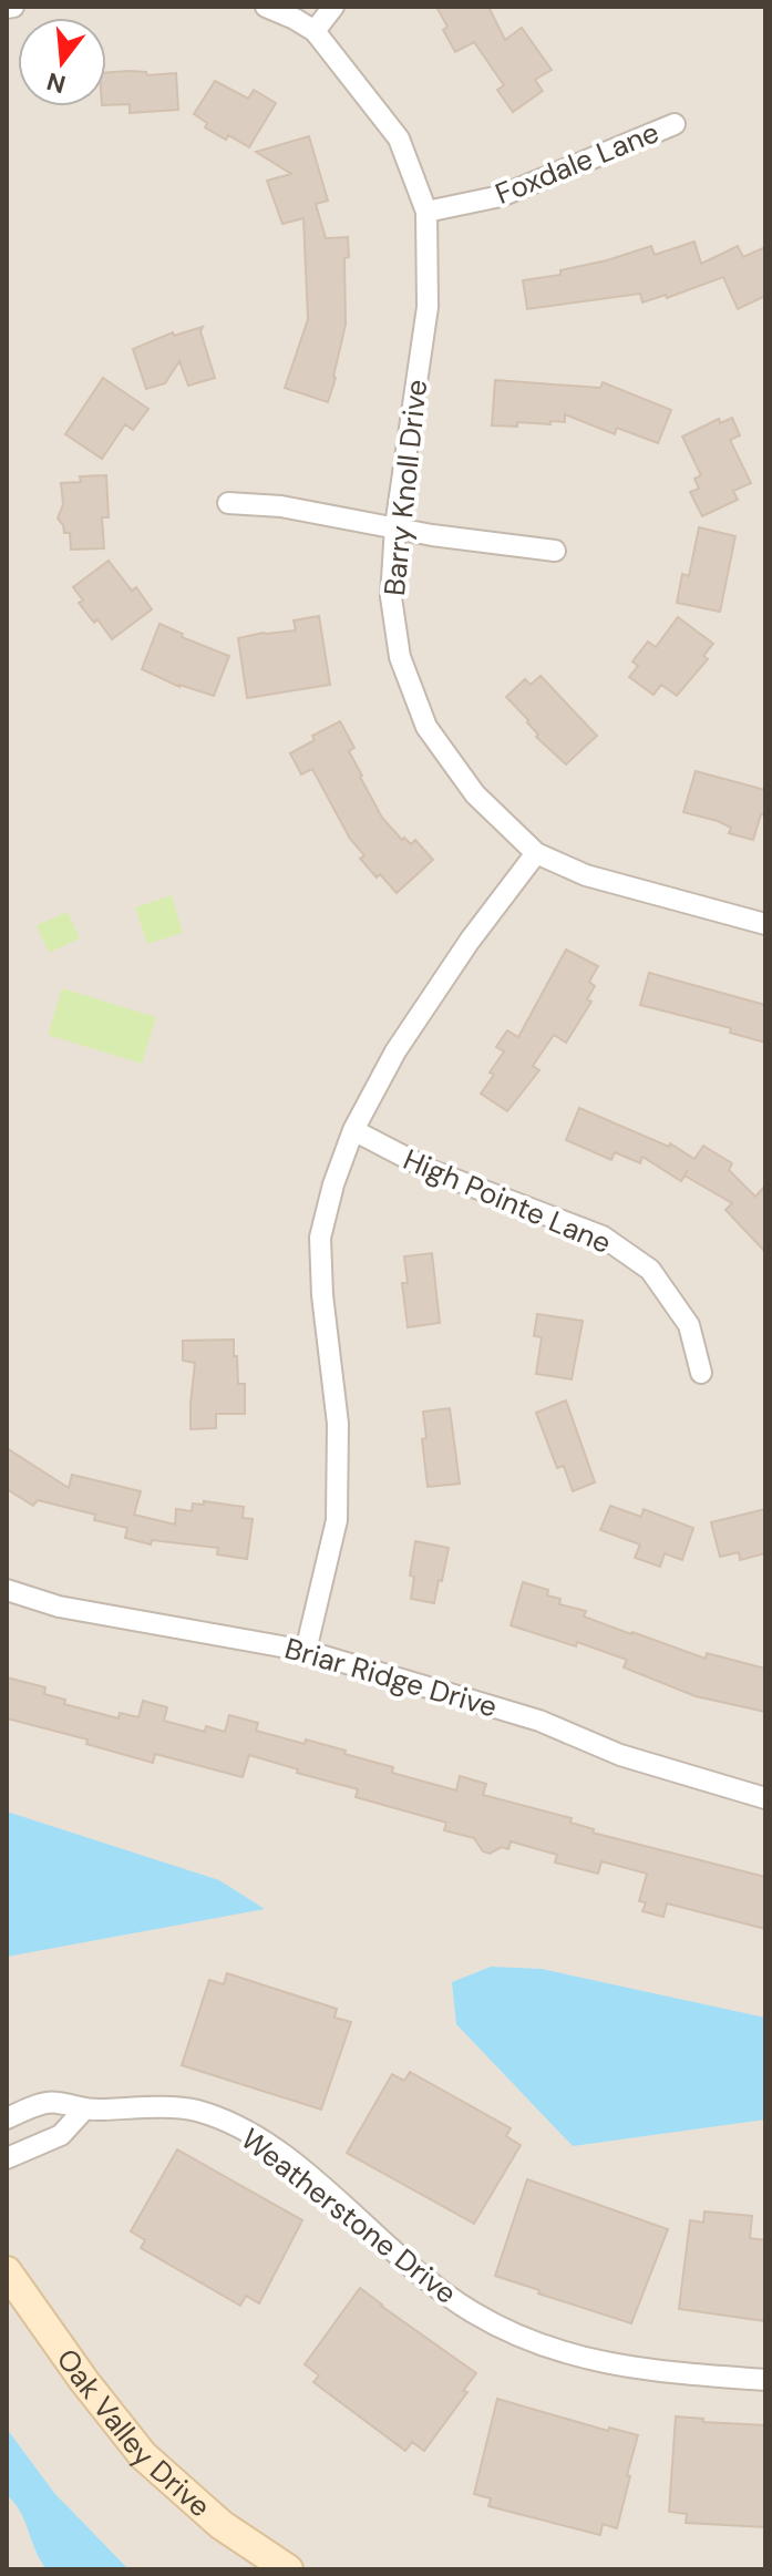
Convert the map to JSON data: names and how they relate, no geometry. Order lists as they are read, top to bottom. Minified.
{"streets":{"street":["Foxdale Lane","Barry Knoll Drive","High Pointe Lane","Briar Ridge Drive","Weatherstone Drive","Oak Valley Drive"]},"crossings":[["Foxdale Lane","Barry Knoll Drive"]],"north":"bottom"}
